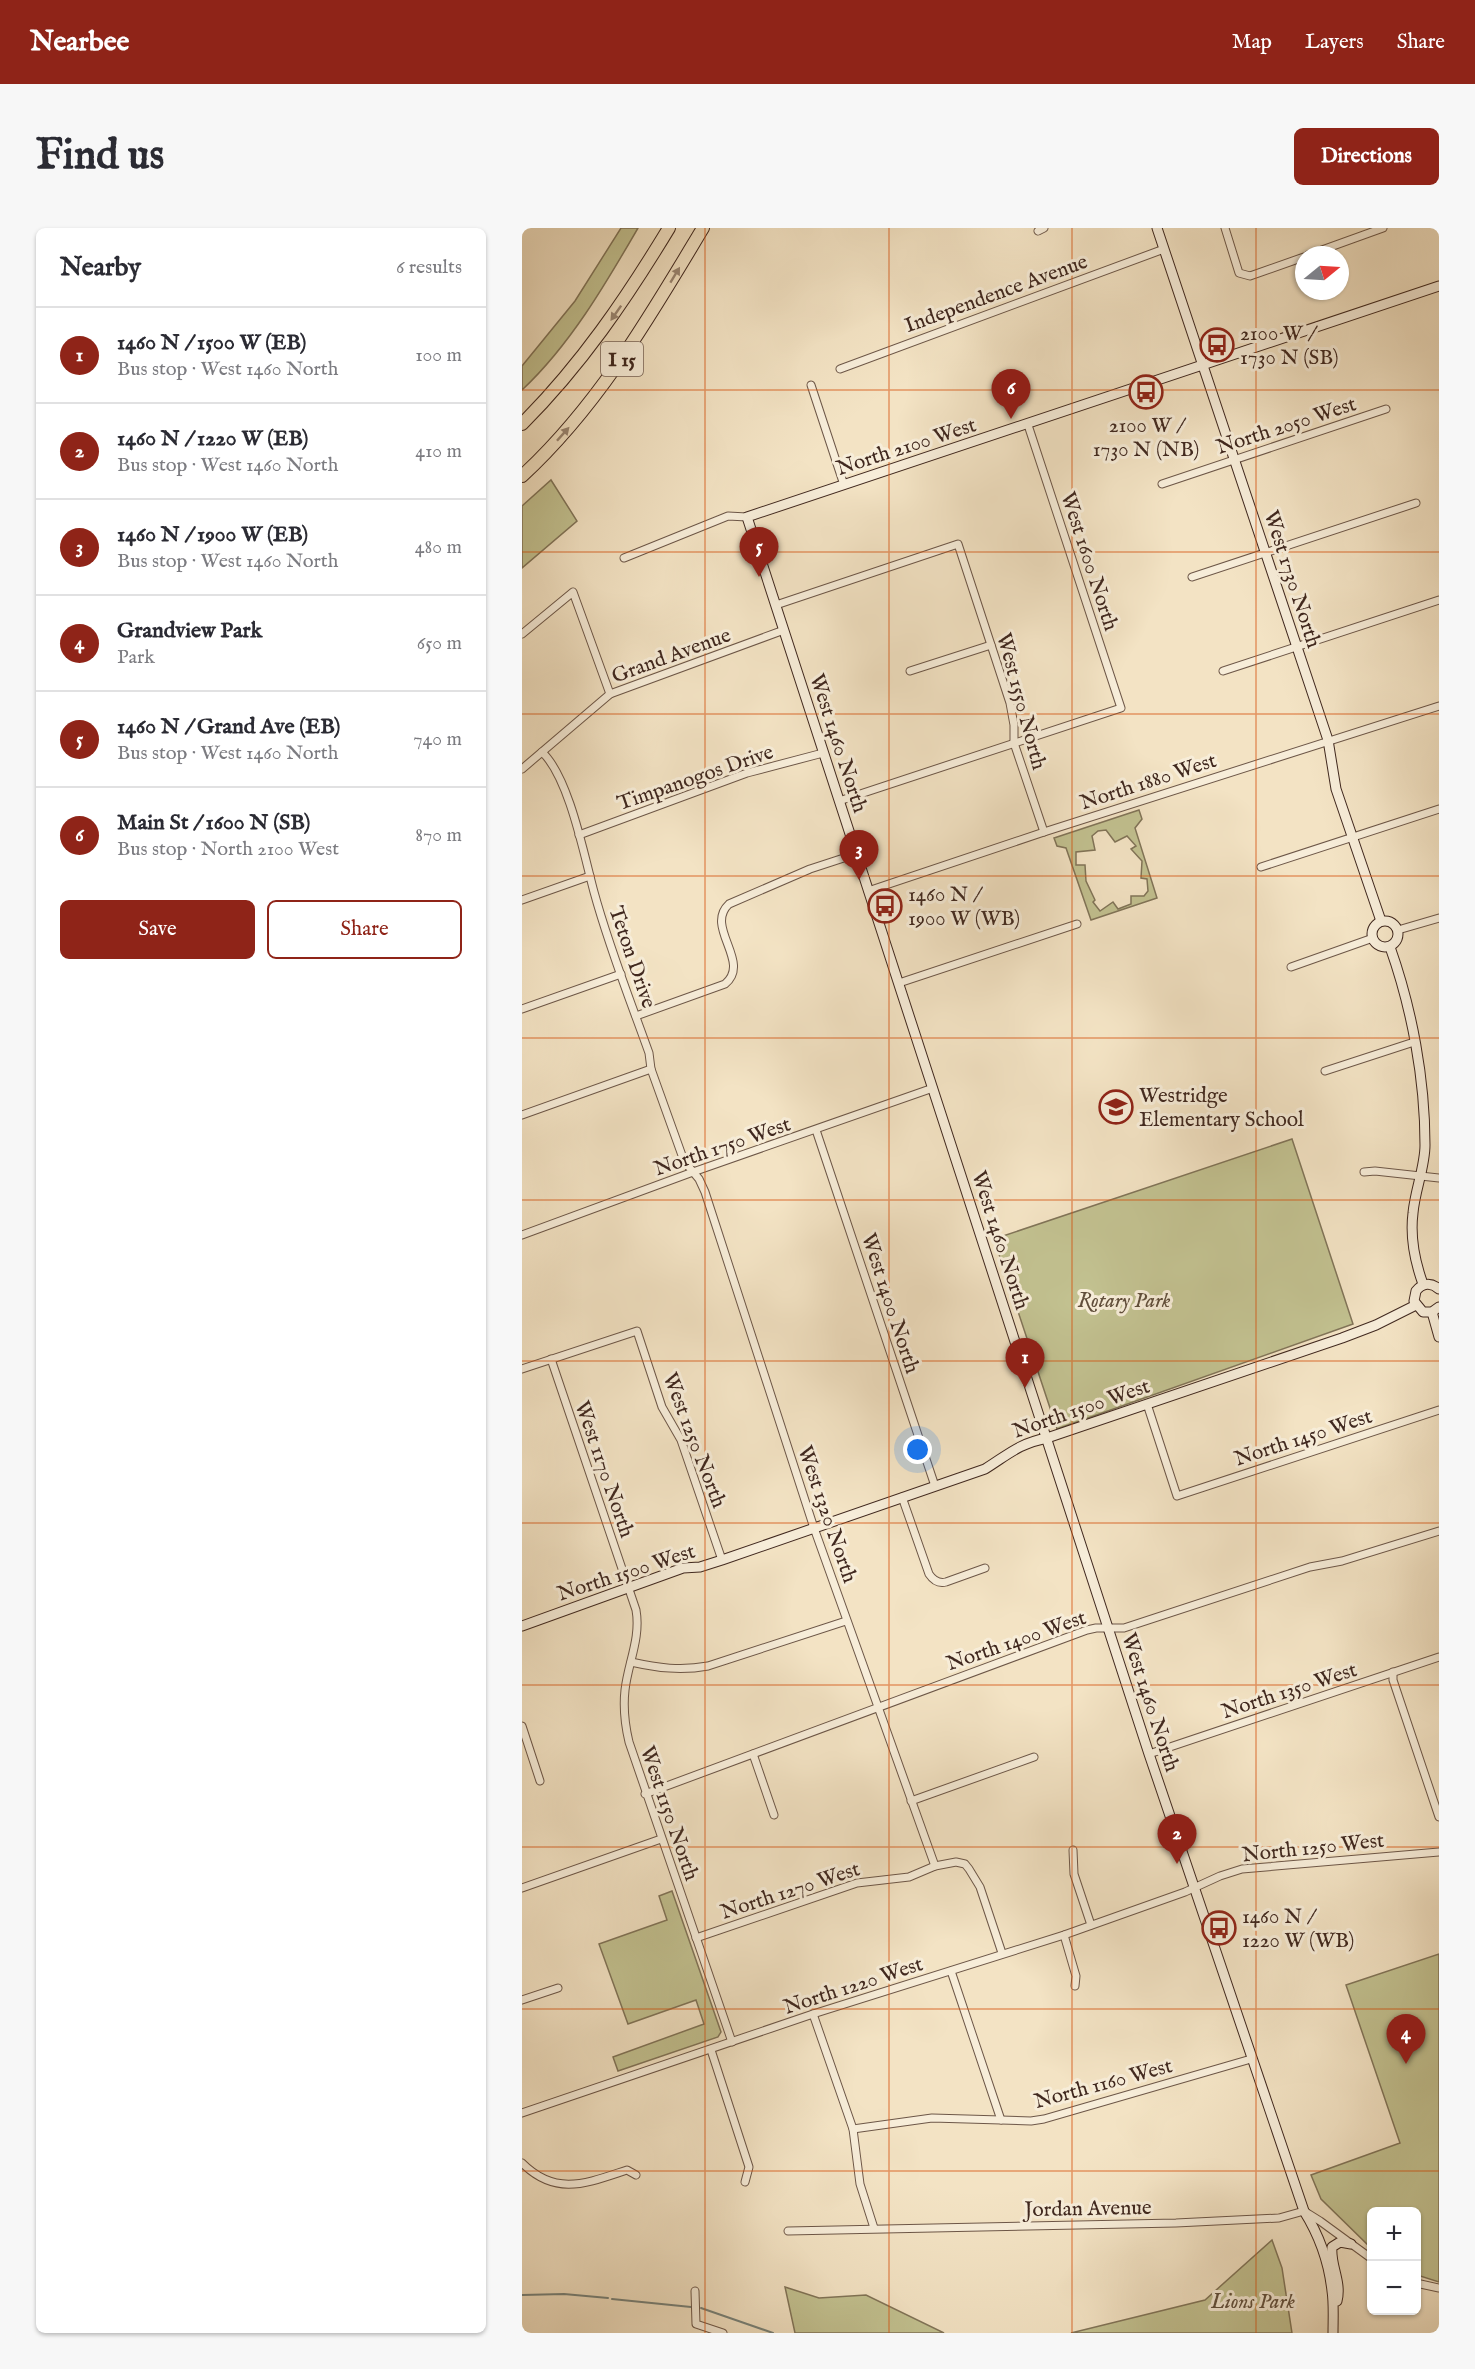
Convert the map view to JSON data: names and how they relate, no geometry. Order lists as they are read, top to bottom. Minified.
{"streets":{"highway":["I 15"],"street":["Independence Avenue","North 2050 West","North 2100 West","West 1600 North","West 1730 North","Grand Avenue","West 1550 North","West 1460 North","Timpanogos Drive","North 1880 West","Teton Drive","North 1750 West","West 1400 North","North 1500 West","North 1450 West","West 1250 North","West 1170 North","West 1320 North","North 1400 West","North 1350 West","West 1150 North","North 1250 West","North 1270 West","North 1220 West","North 1160 West","Jordan Avenue"]},"crossings":[["Independence Avenue","West 1730 North"],["North 2050 West","West 1730 North"],["North 2100 West","West 1600 North"],["North 2100 West","West 1730 North"],["North 2100 West","West 1460 North"],["West 1600 North","West 1550 North"],["West 1730 North","North 1880 West"],["Grand Avenue","West 1460 North"],["Grand Avenue","Teton Drive"],["West 1550 North","West 1460 North"],["West 1550 North","North 1880 West"],["West 1460 North","Timpanogos Drive"],["West 1460 North","North 1880 West"],["West 1460 North","North 1750 West"],["West 1460 North","North 1500 West"],["West 1460 North","North 1400 West"],["West 1460 North","North 1350 West"],["West 1460 North","North 1250 West"],["West 1460 North","North 1220 West"],["West 1460 North","North 1160 West"],["West 1460 North","Jordan Avenue"],["Timpanogos Drive","Teton Drive"],["Teton Drive","North 1750 West"],["Teton Drive","West 1320 North"],["North 1750 West","West 1400 North"],["North 1750 West","West 1320 North"],["West 1400 North","North 1500 West"],["North 1500 West","North 1450 West"],["North 1500 West","West 1250 North"],["North 1500 West","West 1170 North"],["North 1500 West","West 1320 North"],["North 1500 West","West 1150 North"],["West 1250 North","West 1170 North"],["West 1170 North","West 1150 North"],["West 1320 North","North 1400 West"],["West 1320 North","North 1270 West"],["North 1400 West","West 1150 North"],["West 1150 North","North 1270 West"],["West 1150 North","North 1220 West"],["North 1250 West","North 1220 West"],["North 1270 West","North 1220 West"]],"parks":["Rotary Park","Lions Park"],"places":{"bus stop":["2100 W / 1730 N (SB)","2100 W / 1730 N (NB)","1460 N / 1900 W (WB)","1460 N / 1220 W (WB)"],"school or university":["Westridge Elementary School"]},"north":"right","page":{"header":"Nearbee","nav":["Map","Layers","Share"],"buttons":["Directions",["Save","Share"]],"title":"Find us","heading":["Nearby","6 results"],"list":[{"mark":"1","name":"1460 N / 1500 W (EB)","note":"Bus stop · West 1460 North","value":"100 m"},{"mark":"2","name":"1460 N / 1220 W (EB)","note":"Bus stop · West 1460 North","value":"410 m"},{"mark":"3","name":"1460 N / 1900 W (EB)","note":"Bus stop · West 1460 North","value":"480 m"},{"mark":"4","name":"Grandview Park","note":"Park","value":"650 m"},{"mark":"5","name":"1460 N / Grand Ave (EB)","note":"Bus stop · West 1460 North","value":"740 m"},{"mark":"6","name":"Main St / 1600 N (SB)","note":"Bus stop · North 2100 West","value":"870 m"}],"pins":["6","5","3","1","2","4"],"map_buttons":["+","−"]}}
